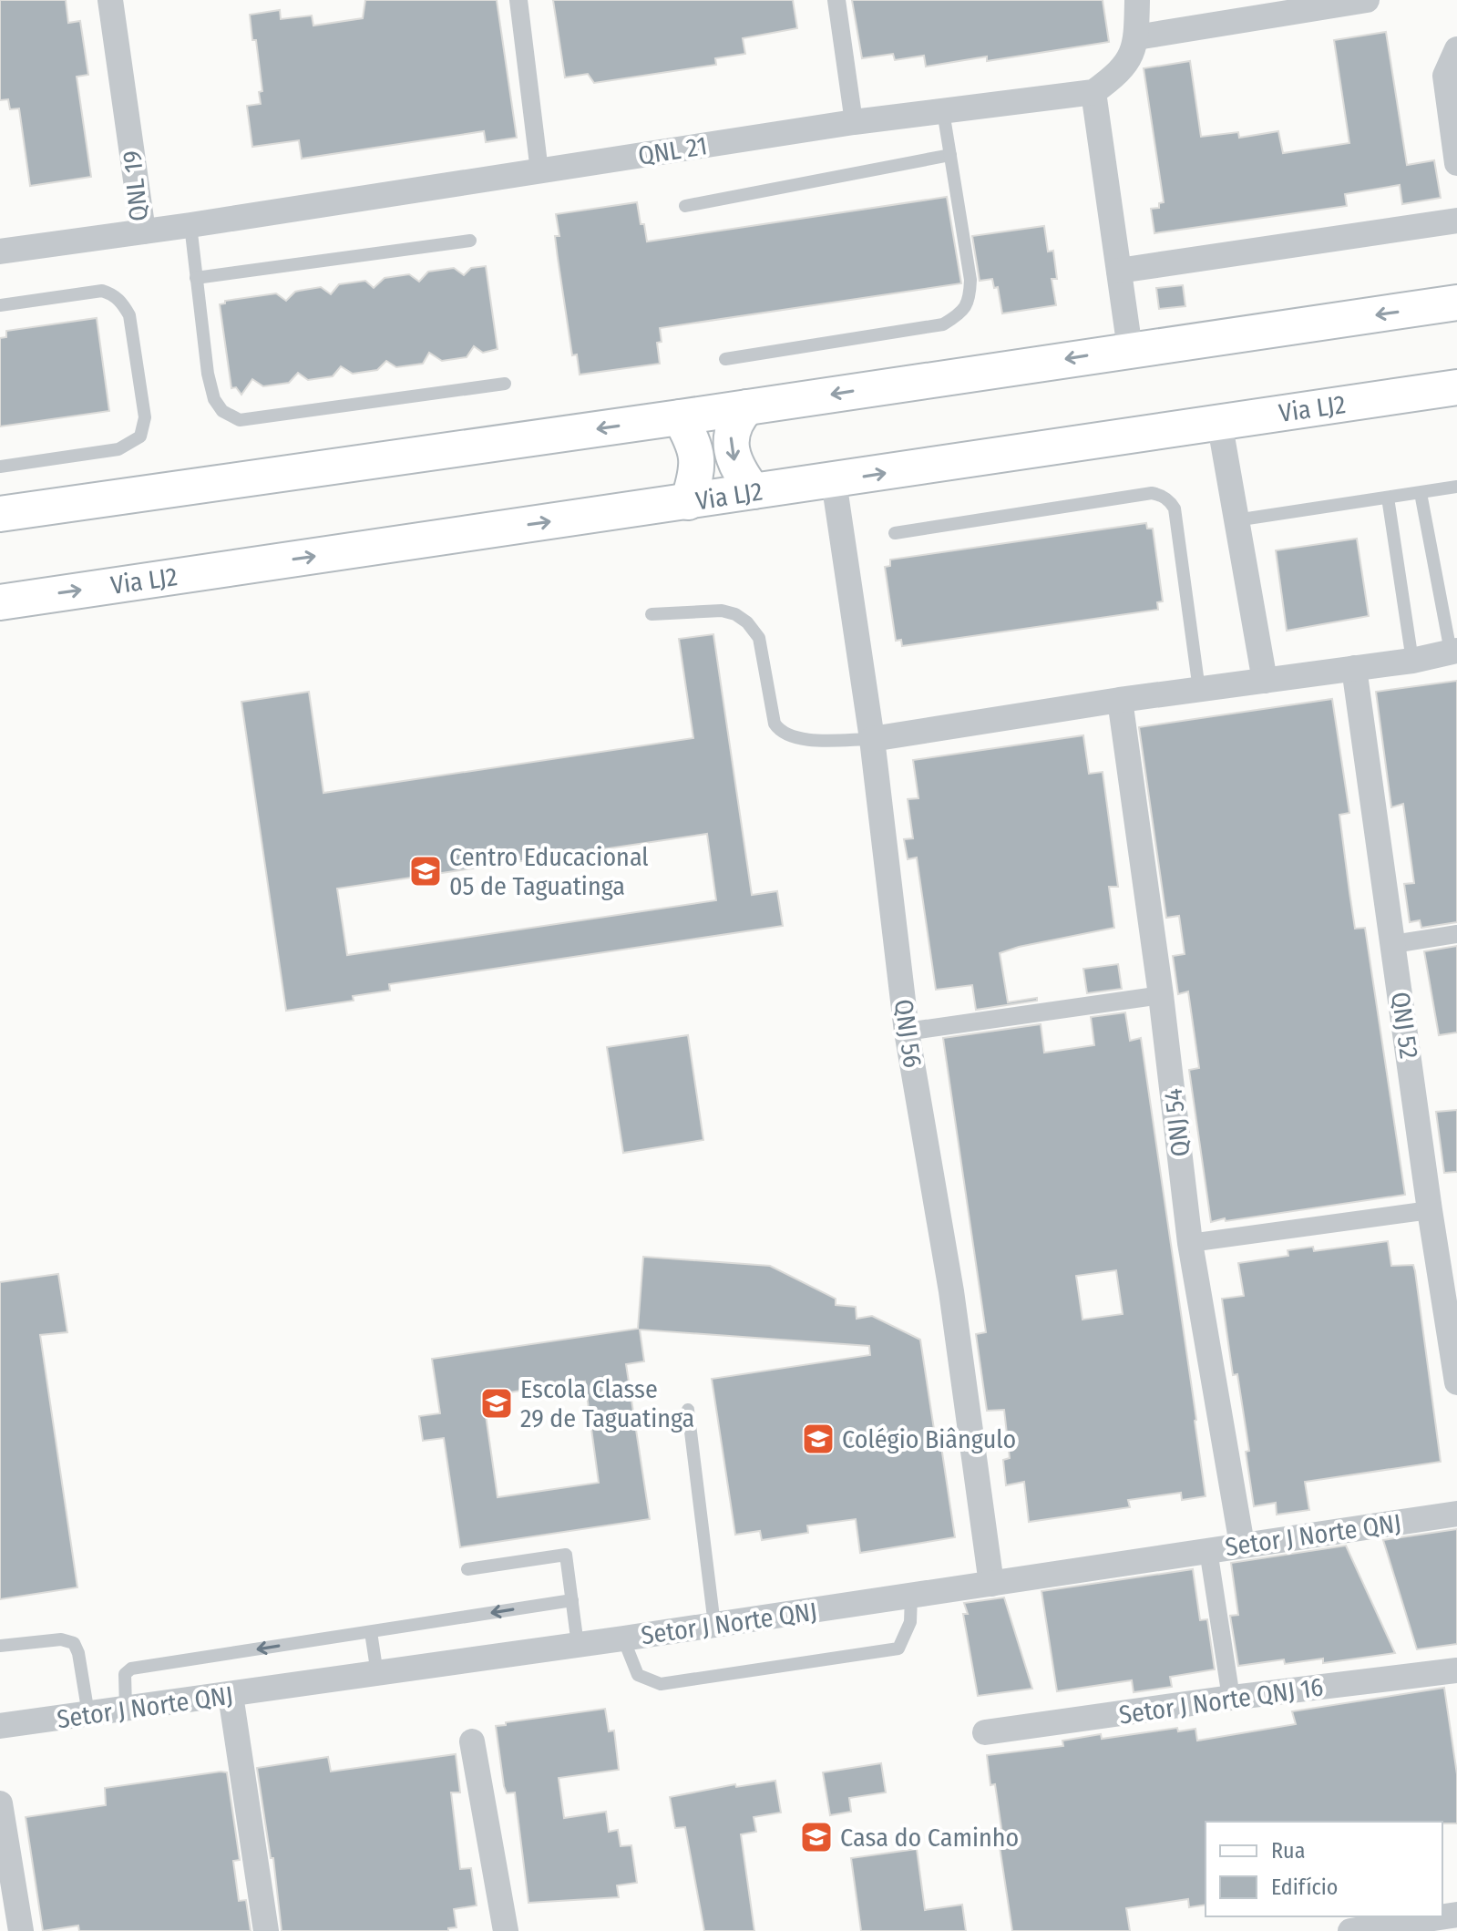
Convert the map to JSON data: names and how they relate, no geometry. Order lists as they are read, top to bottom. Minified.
{"streets":{"main road":["Via LJ2"],"street":["QNL 21","QNL 19","QNJ 52","QNJ 56","QNJ 54","Setor J Norte QNJ","Setor J Norte QNJ 16"]},"crossings":[["QNL 21","QNL 19"],["Via LJ2","QNJ 56"],["QNJ 56","Setor J Norte QNJ"],["QNJ 54","Setor J Norte QNJ"]],"places":{"school or university":["Centro Educacional 05 de Taguatinga","Escola Classe 29 de Taguatinga","Colégio Biângulo","Casa do Caminho"]},"legend":["Rua","Edifício"]}
